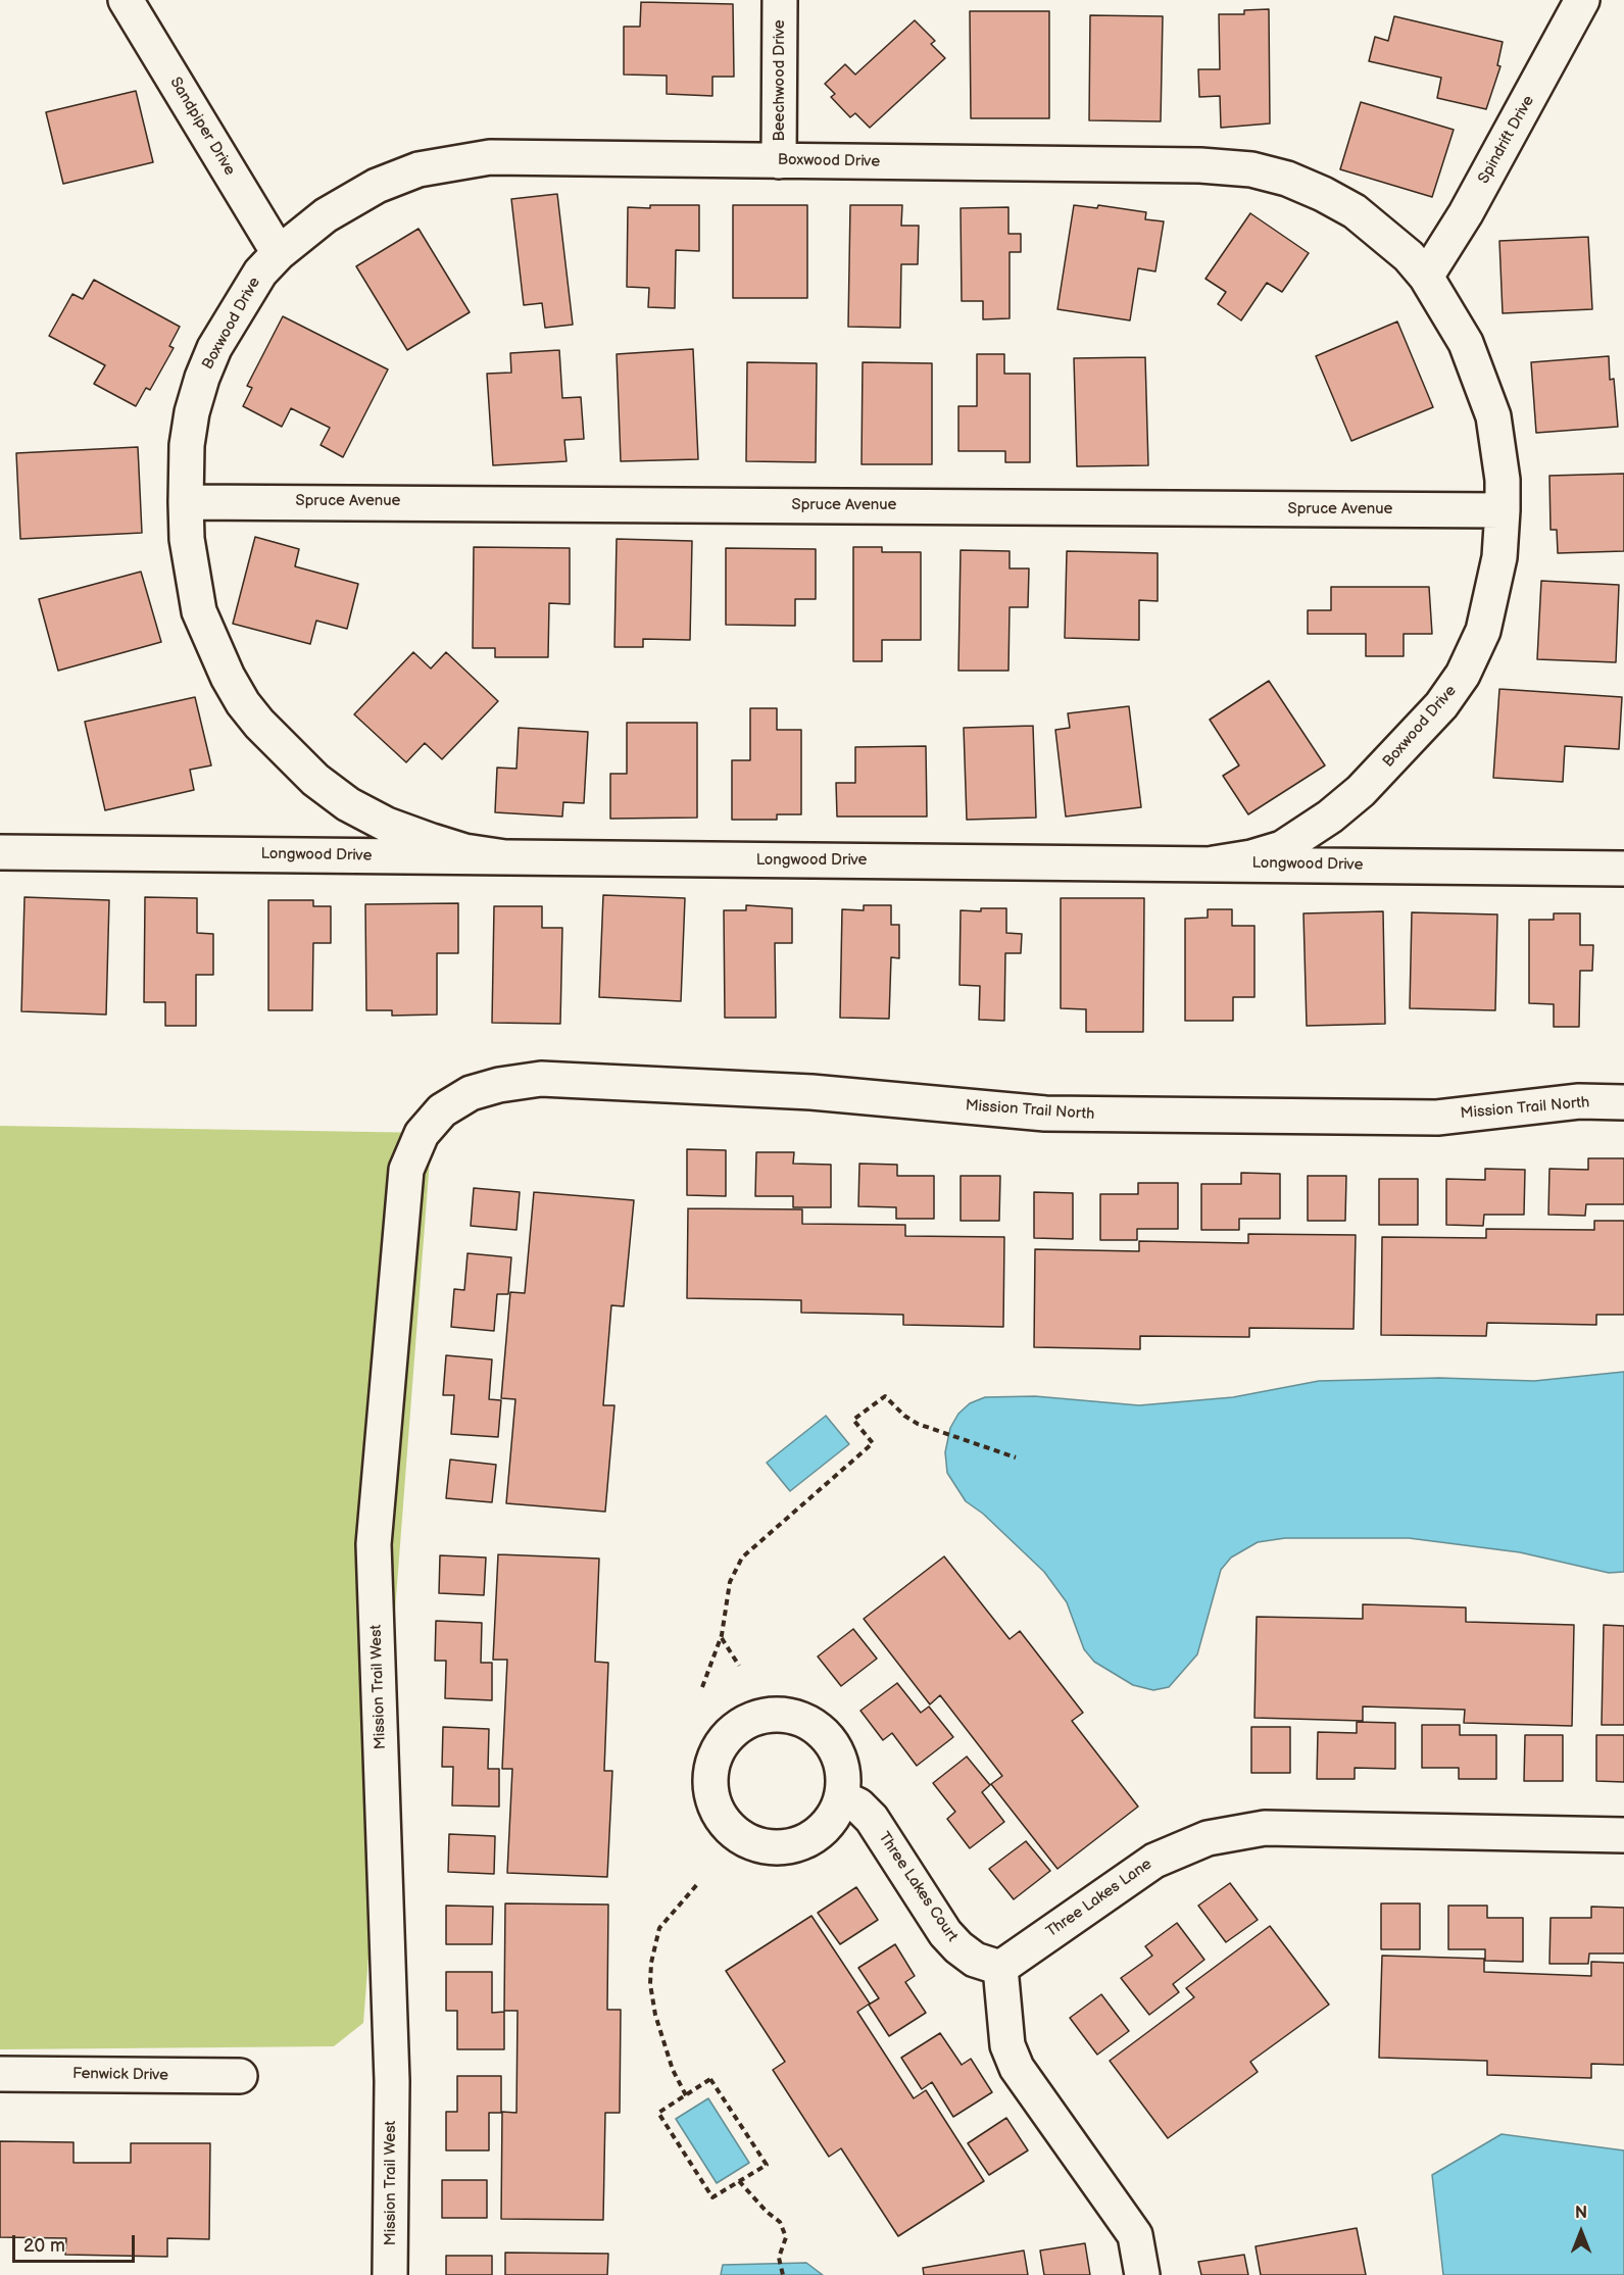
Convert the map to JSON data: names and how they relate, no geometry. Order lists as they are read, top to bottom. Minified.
{"streets":{"street":["Beechwood Drive","Sandpiper Drive","Spindrift Drive","Boxwood Drive","Spruce Avenue","Longwood Drive","Mission Trail North","Mission Trail West","Three Lakes Court","Three Lakes Lane","Fenwick Drive"]},"crossings":[["Beechwood Drive","Boxwood Drive"],["Sandpiper Drive","Boxwood Drive"],["Spindrift Drive","Boxwood Drive"],["Boxwood Drive","Spruce Avenue"],["Boxwood Drive","Longwood Drive"],["Mission Trail North","Mission Trail West"],["Three Lakes Court","Three Lakes Lane"]],"scale_bar":"20 m","north":"top"}
